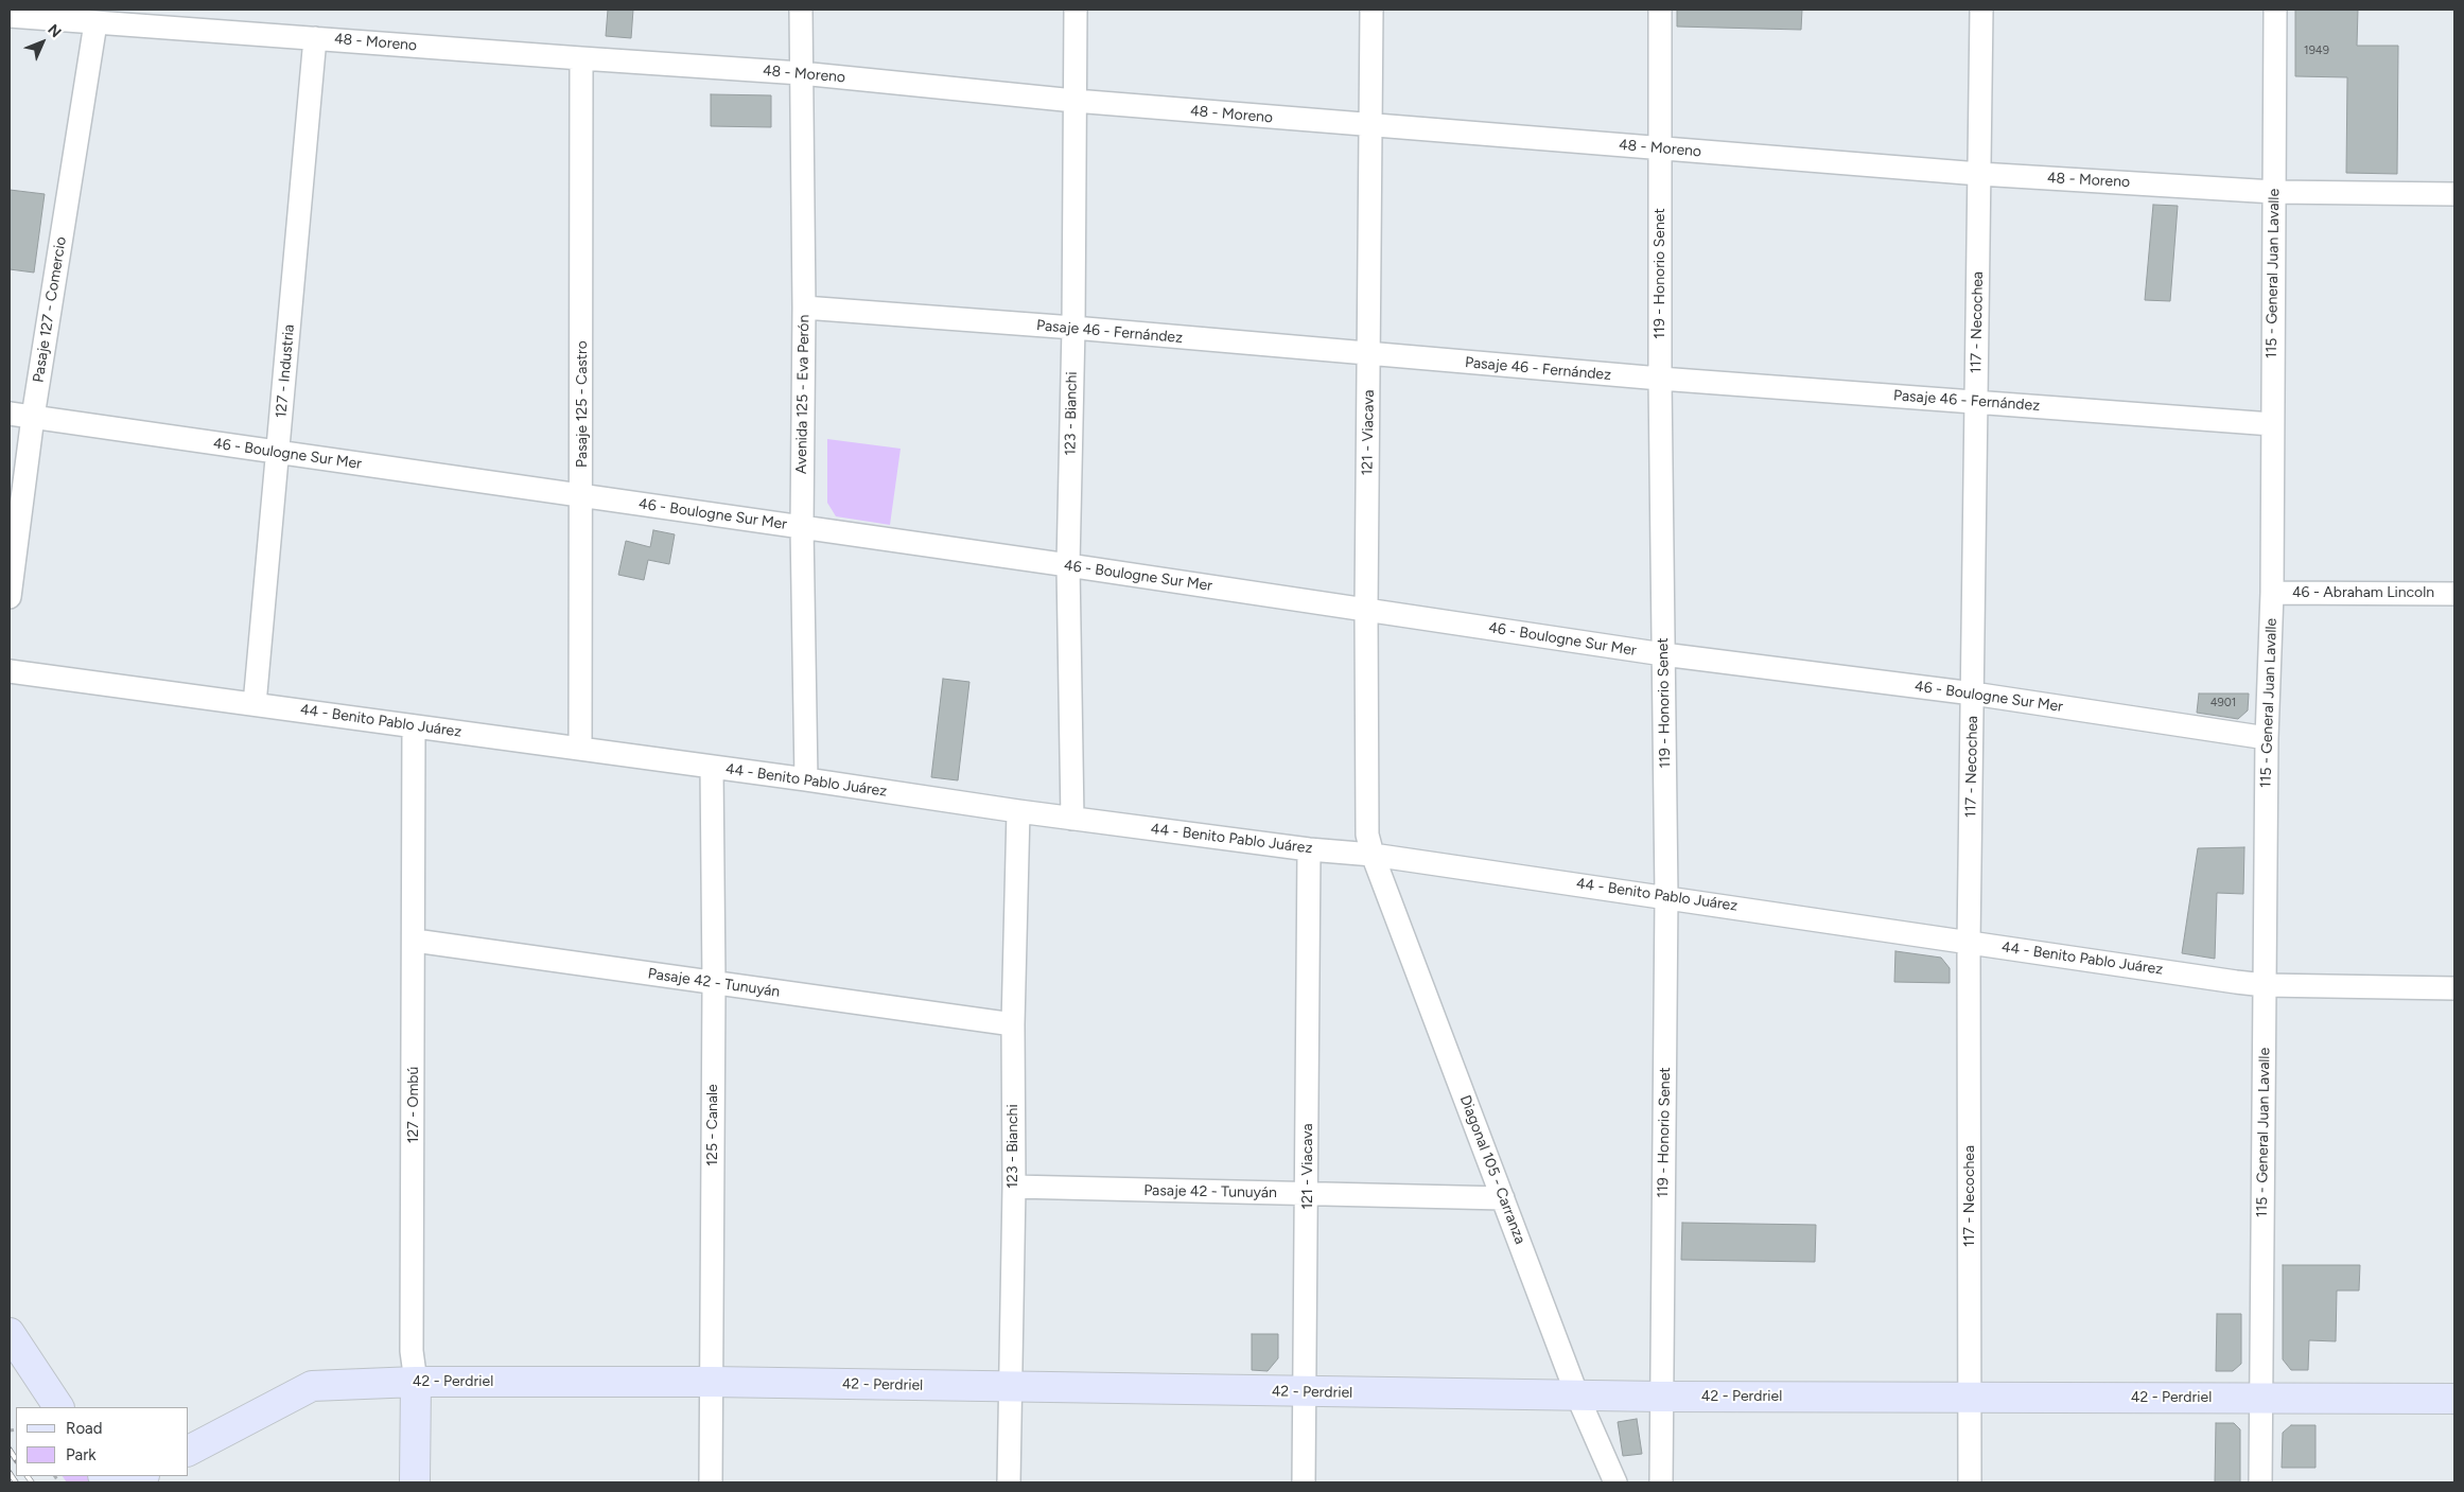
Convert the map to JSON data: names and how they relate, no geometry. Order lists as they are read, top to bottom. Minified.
{"streets":{"street":["48 - Moreno","119 - Honorio Senet","115 - General Juan Lavalle","Pasaje 127 - Comercio","117 - Necochea","Pasaje 46 - Fernández","127 - Industria","Avenida 125 - Eva Perón","Pasaje 125 - Castro","123 - Bianchi","121 - Viacava","46 - Boulogne Sur Mer","46 - Abraham Lincoln","44 - Benito Pablo Juárez","Pasaje 42 - Tunuyán","127 - Ombú","125 - Canale","Diagonal 105 - Carranza","42 - Perdriel"]},"crossings":[["48 - Moreno","119 - Honorio Senet"],["48 - Moreno","115 - General Juan Lavalle"],["48 - Moreno","Pasaje 127 - Comercio"],["48 - Moreno","117 - Necochea"],["48 - Moreno","127 - Industria"],["48 - Moreno","Avenida 125 - Eva Perón"],["48 - Moreno","Pasaje 125 - Castro"],["48 - Moreno","123 - Bianchi"],["48 - Moreno","121 - Viacava"],["119 - Honorio Senet","Pasaje 46 - Fernández"],["119 - Honorio Senet","46 - Boulogne Sur Mer"],["119 - Honorio Senet","44 - Benito Pablo Juárez"],["119 - Honorio Senet","42 - Perdriel"],["115 - General Juan Lavalle","Pasaje 46 - Fernández"],["115 - General Juan Lavalle","46 - Boulogne Sur Mer"],["115 - General Juan Lavalle","46 - Abraham Lincoln"],["115 - General Juan Lavalle","44 - Benito Pablo Juárez"],["115 - General Juan Lavalle","42 - Perdriel"],["Pasaje 127 - Comercio","46 - Boulogne Sur Mer"],["117 - Necochea","Pasaje 46 - Fernández"],["117 - Necochea","46 - Boulogne Sur Mer"],["117 - Necochea","44 - Benito Pablo Juárez"],["117 - Necochea","42 - Perdriel"],["Pasaje 46 - Fernández","Avenida 125 - Eva Perón"],["Pasaje 46 - Fernández","123 - Bianchi"],["Pasaje 46 - Fernández","121 - Viacava"],["127 - Industria","46 - Boulogne Sur Mer"],["127 - Industria","44 - Benito Pablo Juárez"],["Avenida 125 - Eva Perón","46 - Boulogne Sur Mer"],["Avenida 125 - Eva Perón","44 - Benito Pablo Juárez"],["Pasaje 125 - Castro","46 - Boulogne Sur Mer"],["Pasaje 125 - Castro","44 - Benito Pablo Juárez"],["123 - Bianchi","46 - Boulogne Sur Mer"],["123 - Bianchi","44 - Benito Pablo Juárez"],["123 - Bianchi","Pasaje 42 - Tunuyán"],["123 - Bianchi","42 - Perdriel"],["121 - Viacava","46 - Boulogne Sur Mer"],["121 - Viacava","44 - Benito Pablo Juárez"],["121 - Viacava","Pasaje 42 - Tunuyán"],["121 - Viacava","Diagonal 105 - Carranza"],["121 - Viacava","42 - Perdriel"],["44 - Benito Pablo Juárez","127 - Ombú"],["44 - Benito Pablo Juárez","125 - Canale"],["44 - Benito Pablo Juárez","Diagonal 105 - Carranza"],["Pasaje 42 - Tunuyán","127 - Ombú"],["Pasaje 42 - Tunuyán","125 - Canale"],["Pasaje 42 - Tunuyán","Diagonal 105 - Carranza"],["127 - Ombú","42 - Perdriel"],["125 - Canale","42 - Perdriel"],["Diagonal 105 - Carranza","42 - Perdriel"]],"house_numbers":["1949","4901"],"legend":["Road","Park"],"north":"top right"}
